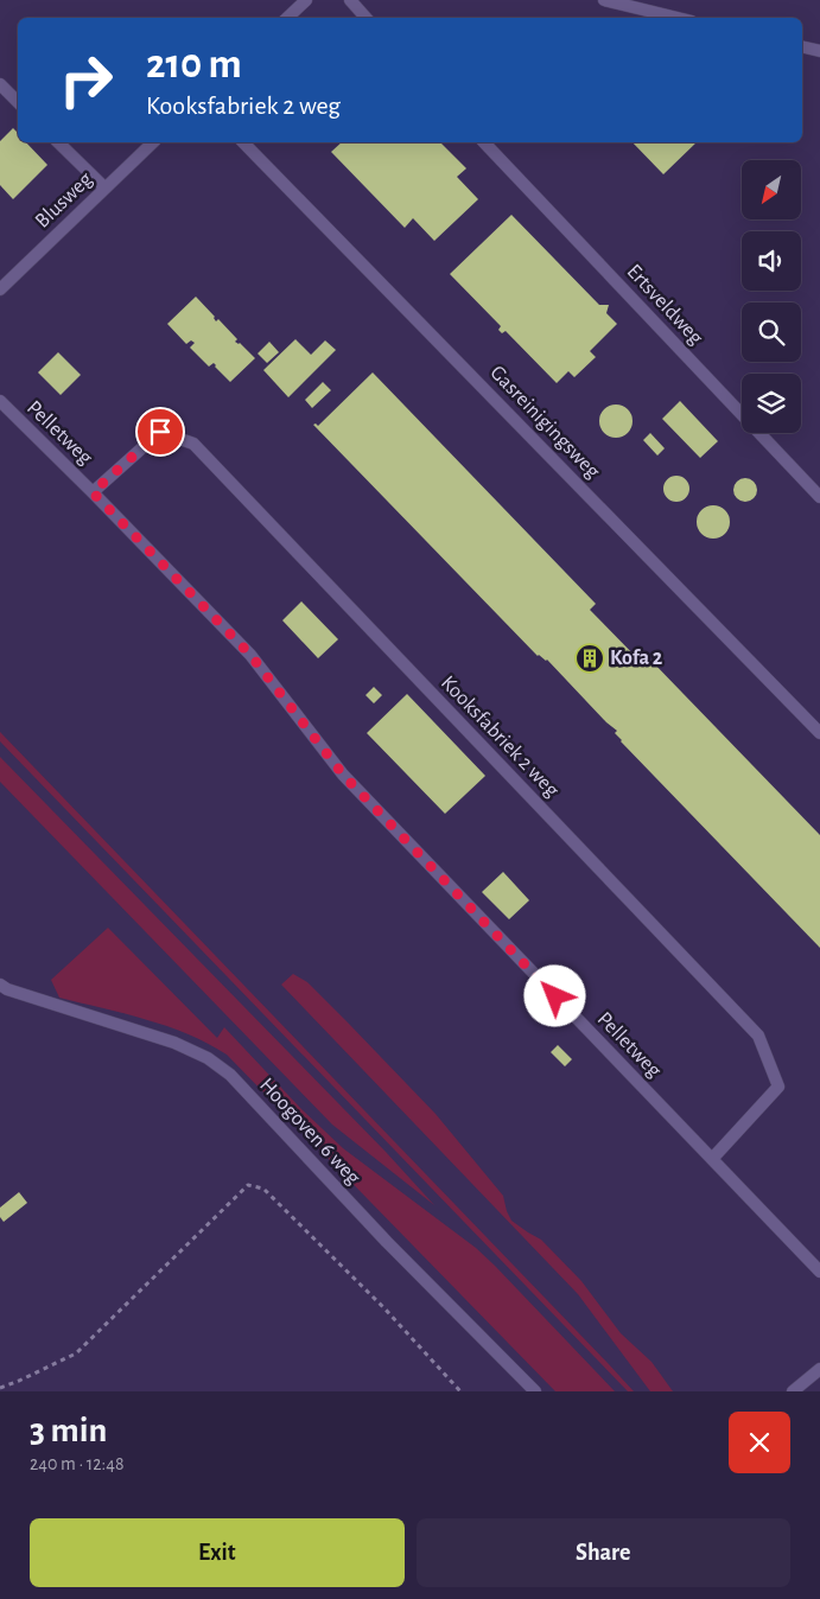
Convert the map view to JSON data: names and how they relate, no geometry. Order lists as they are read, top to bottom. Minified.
{"streets":{"lane":["Blusweg","Ertsveldweg","Gasreinigingsweg","Pelletweg","Kooksfabriek 2 weg","Hoogoven 6 weg"]},"crossings":[["Pelletweg","Kooksfabriek 2 weg"]],"places":{"building":["Kofa 2"]},"north":"bottom left","page":{"turn":["210 m","Kooksfabriek 2 weg"],"heading":["3 min","240 m · 12:48"],"buttons":["Exit","Share"]}}
